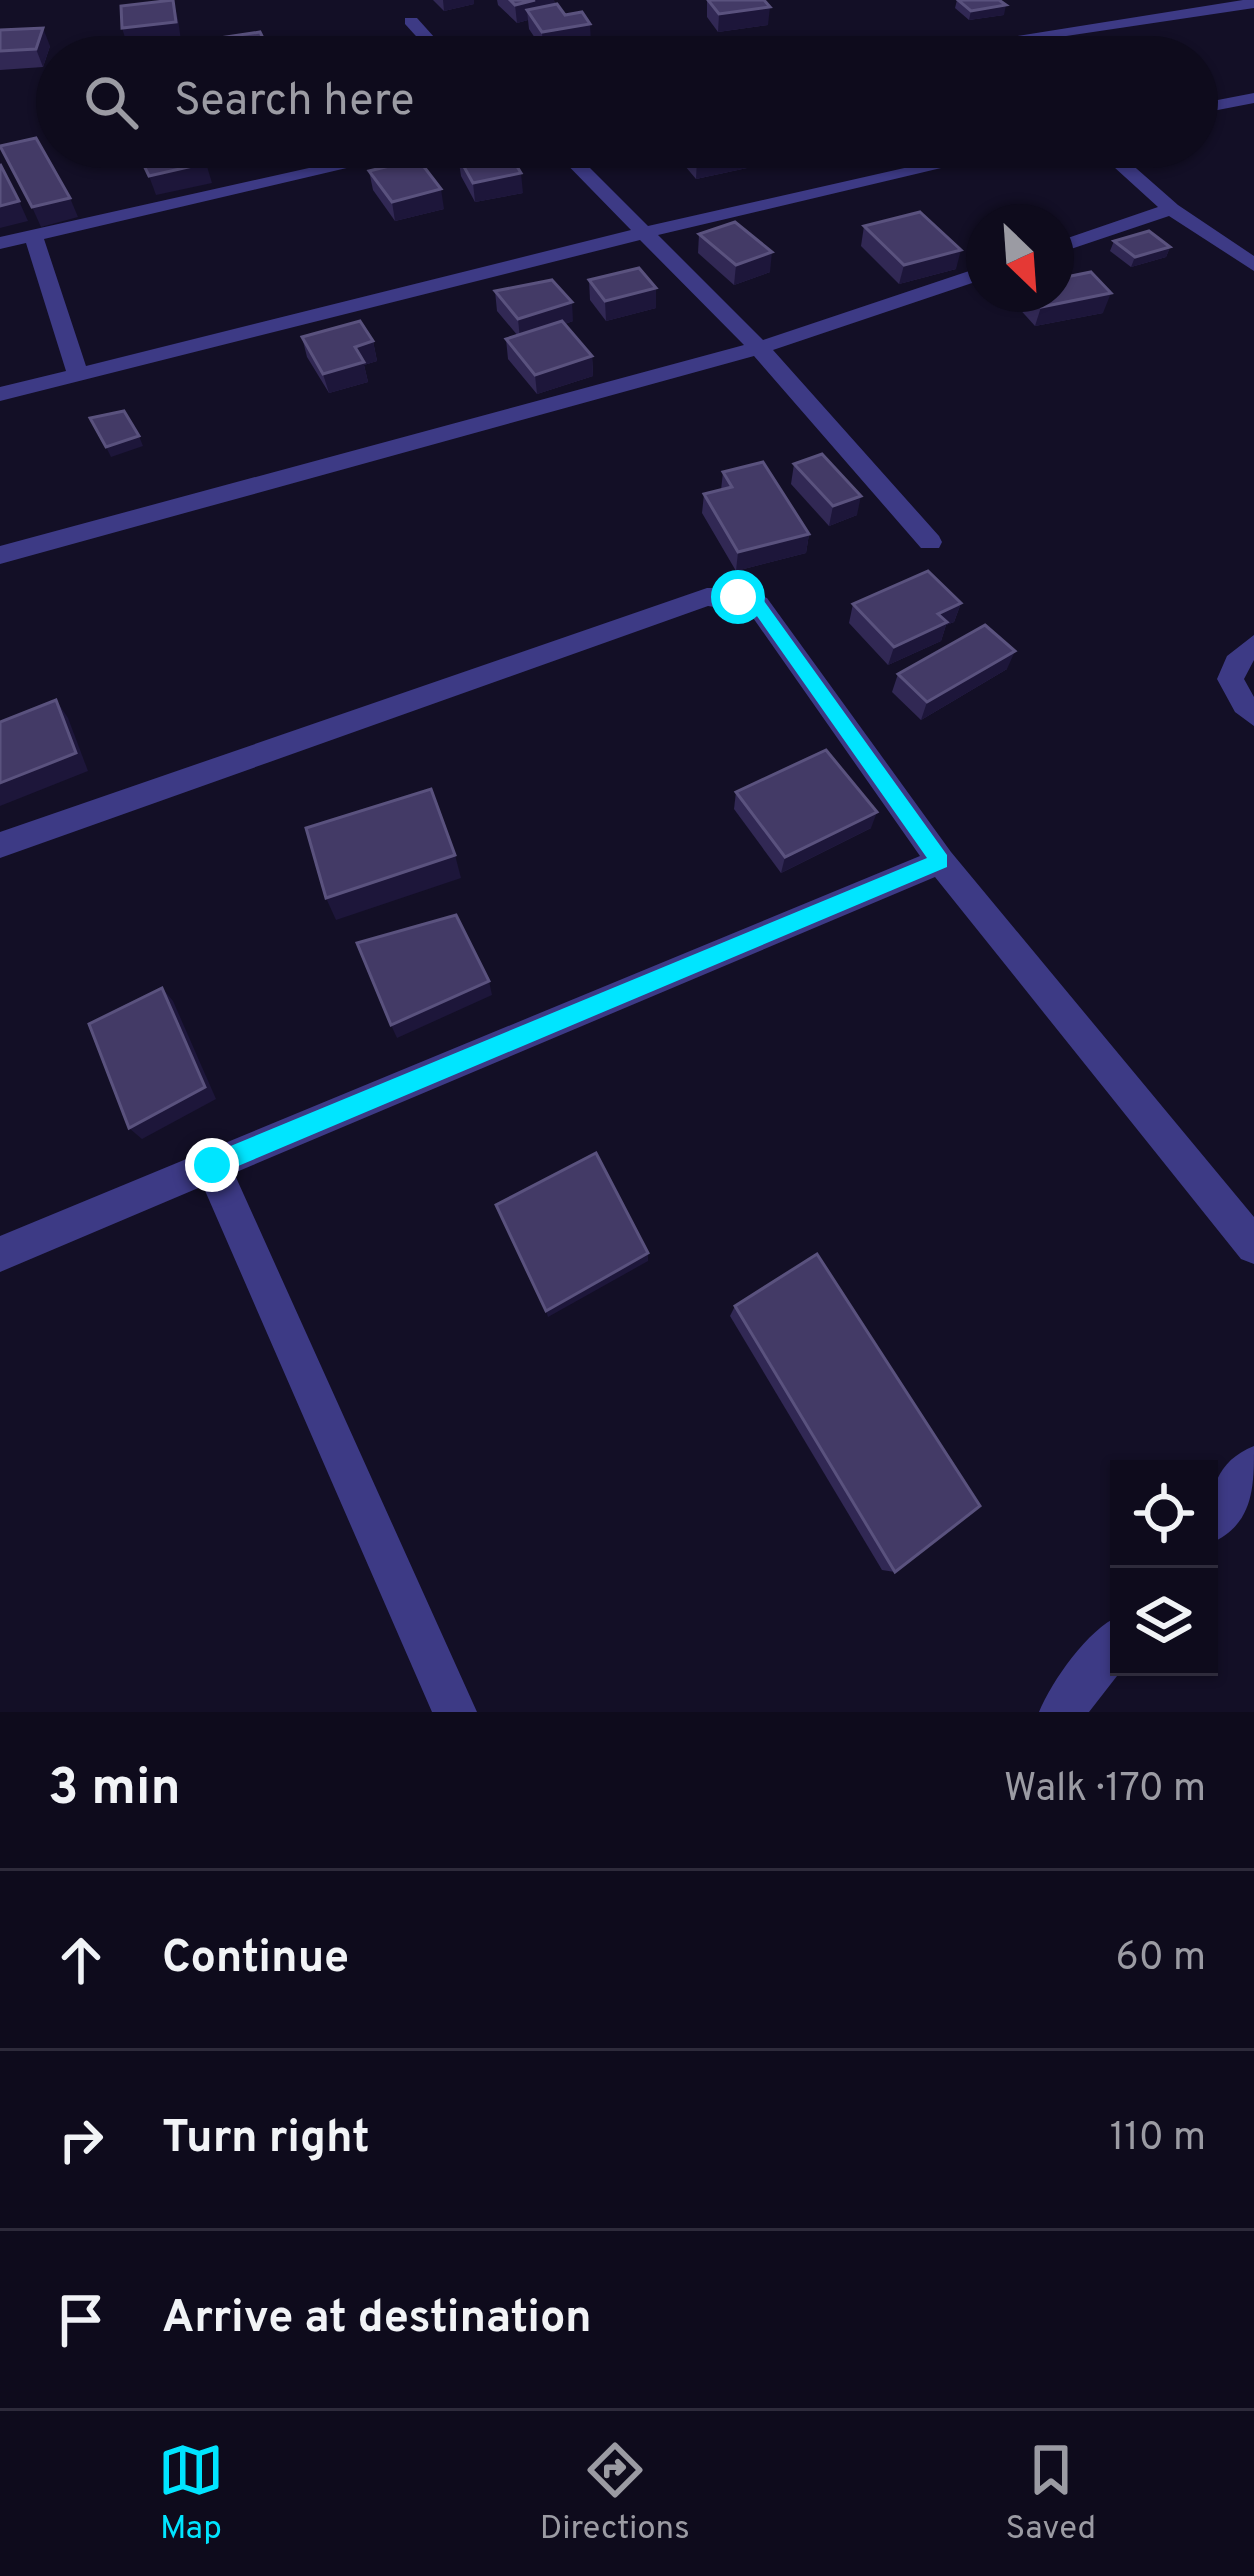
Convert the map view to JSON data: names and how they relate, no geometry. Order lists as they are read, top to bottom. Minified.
{"north":"bottom right","page":{"search":"Search here","heading":["3 min","Walk · 170 m"],"list":[["Continue","60 m"],["Turn right","110 m"],"Arrive at destination"],"nav":["Map","Directions","Saved"]}}
